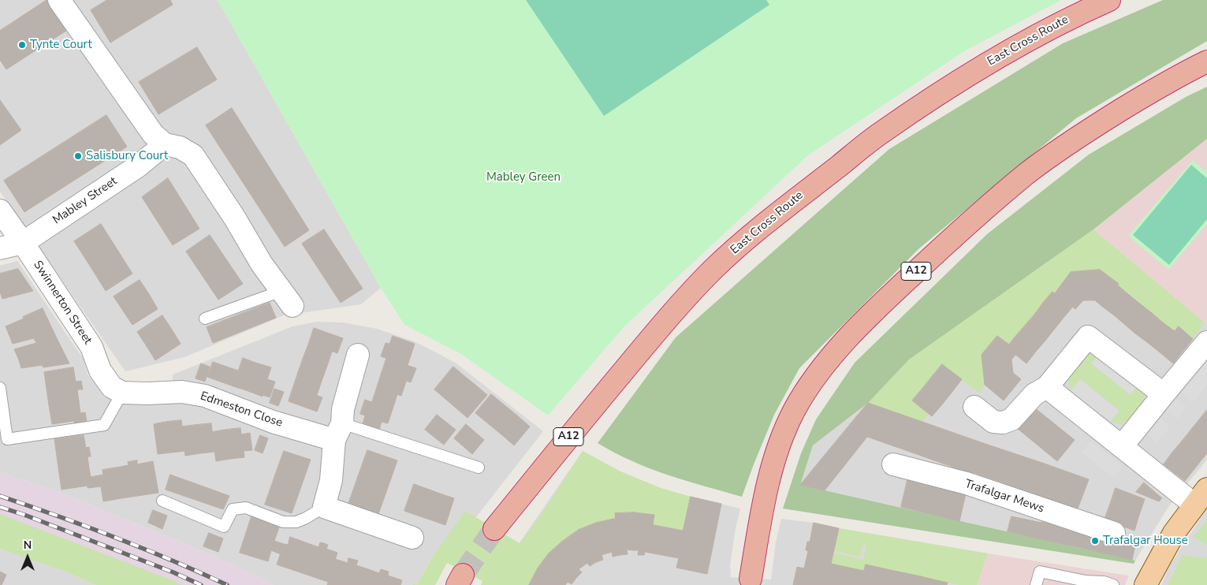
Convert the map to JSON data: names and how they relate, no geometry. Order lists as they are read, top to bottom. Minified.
{"streets":{"highway":["East Cross Route","A12"],"street":["Mabley Street","Swinnerton Street","Edmeston Close","Trafalgar Mews"]},"crossings":[["Mabley Street","Swinnerton Street"],["Swinnerton Street","Edmeston Close"]],"parks":["Mabley Green"],"places":["Tynte Court","Salisbury Court","Trafalgar House"],"north":"top"}
